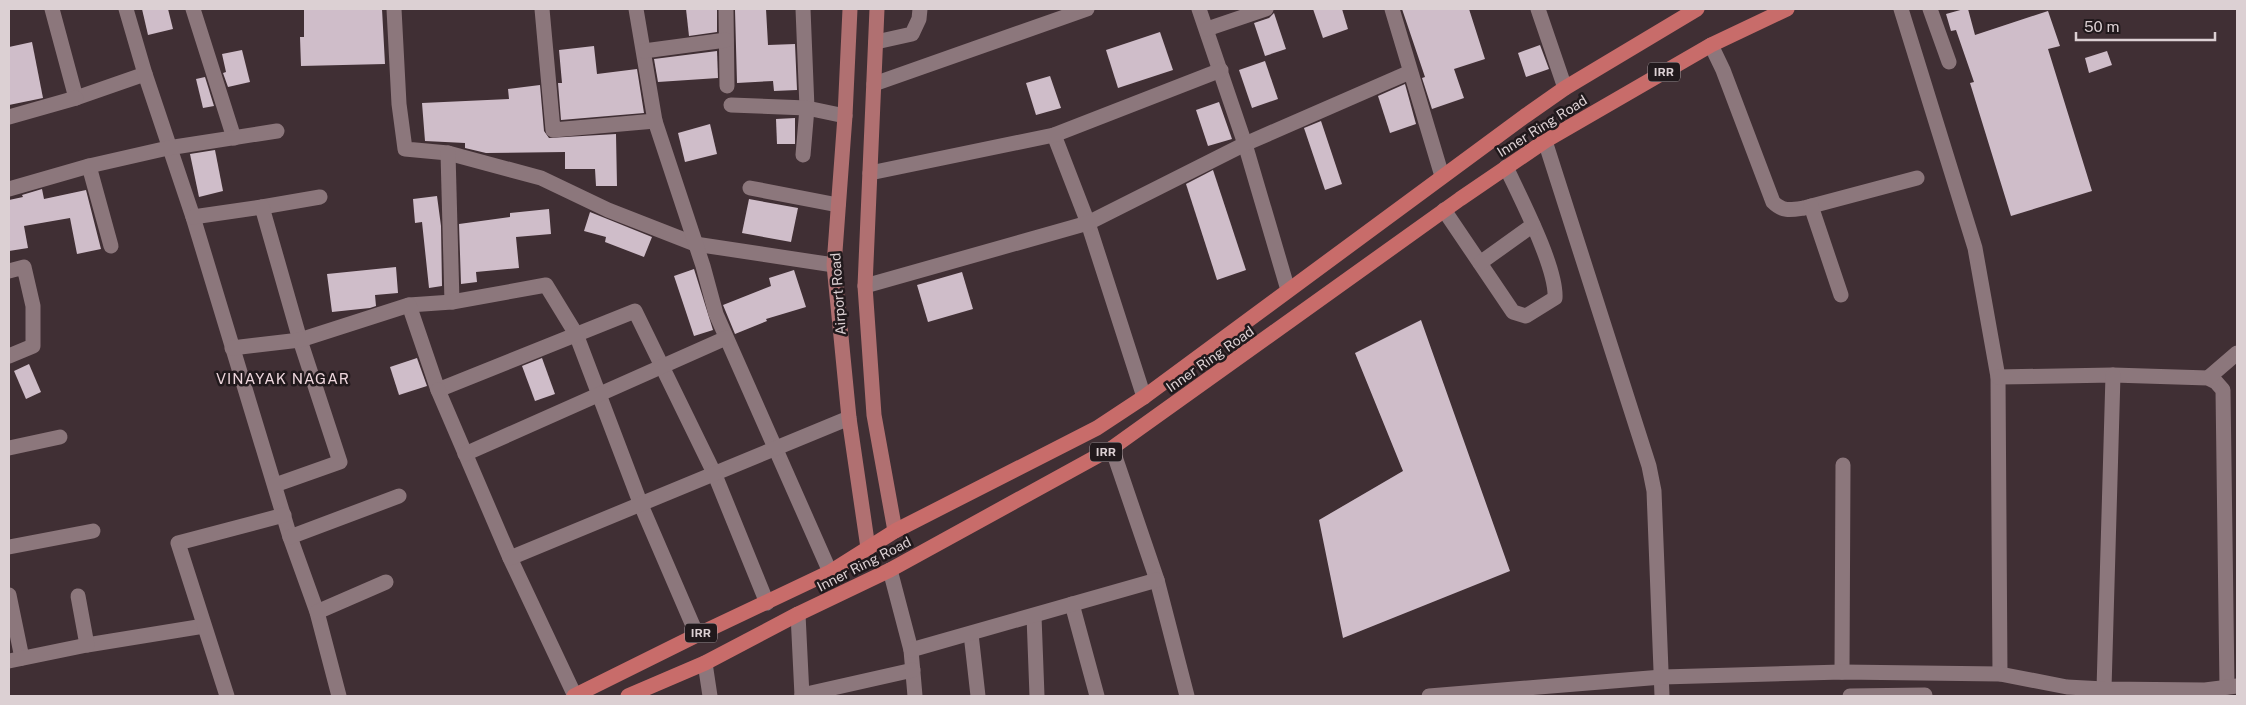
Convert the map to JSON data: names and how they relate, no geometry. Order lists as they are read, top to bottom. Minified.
{"streets":{"highway":["IRR","Inner Ring Road"],"main road":["Airport Road"]},"crossings":[["Inner Ring Road","Airport Road"]],"districts":["VINAYAK NAGAR"],"scale_bar":"50 m"}
